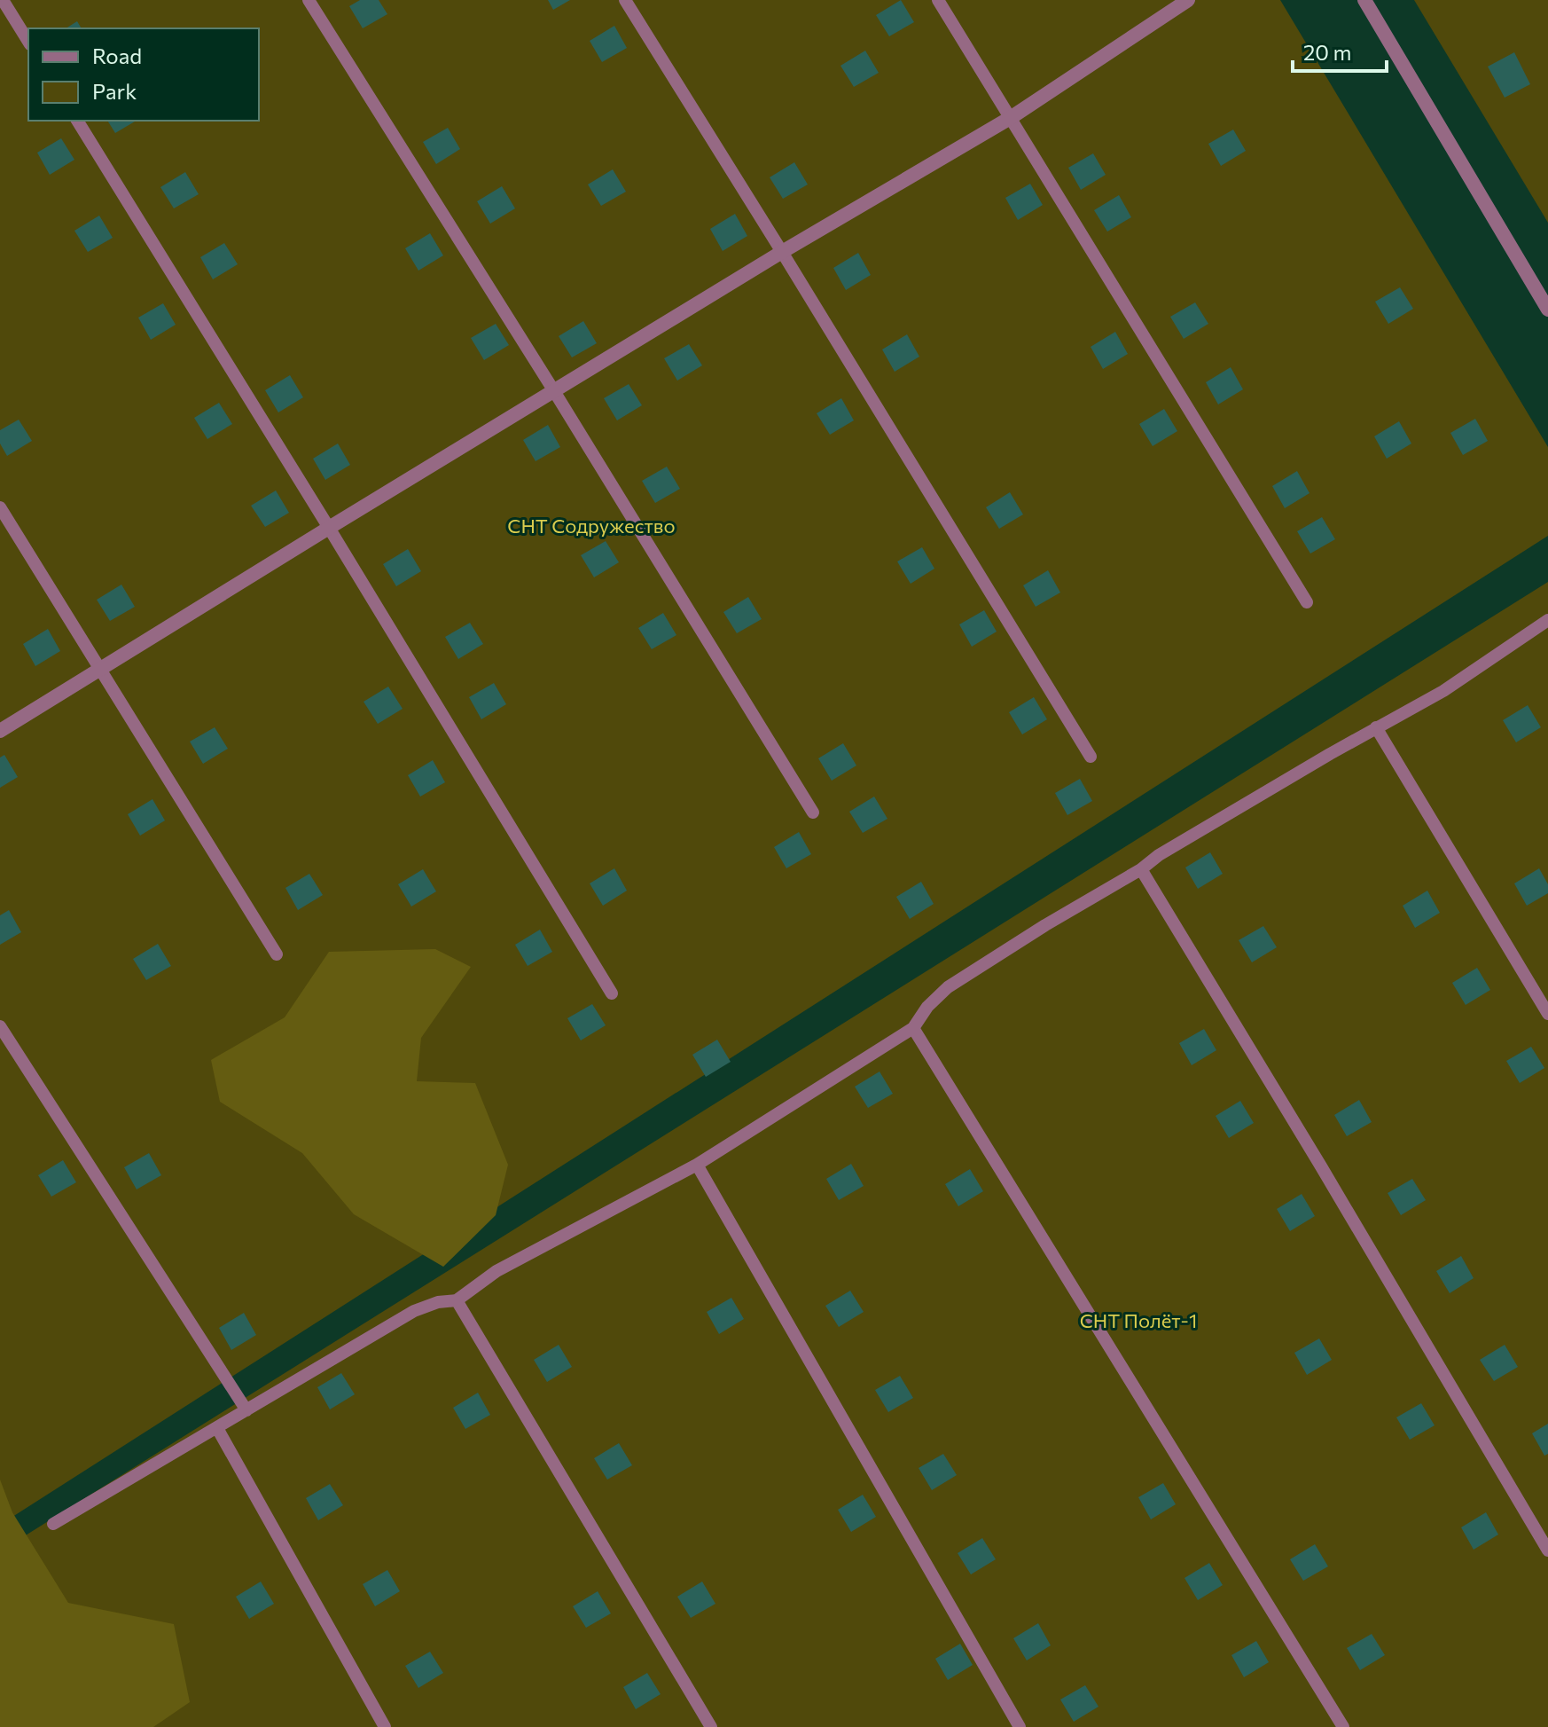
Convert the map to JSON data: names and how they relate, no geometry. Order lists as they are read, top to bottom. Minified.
{"parks":["СНТ Содружество","СНТ Полёт-1"],"legend":["Road","Park"],"scale_bar":"20 m"}
